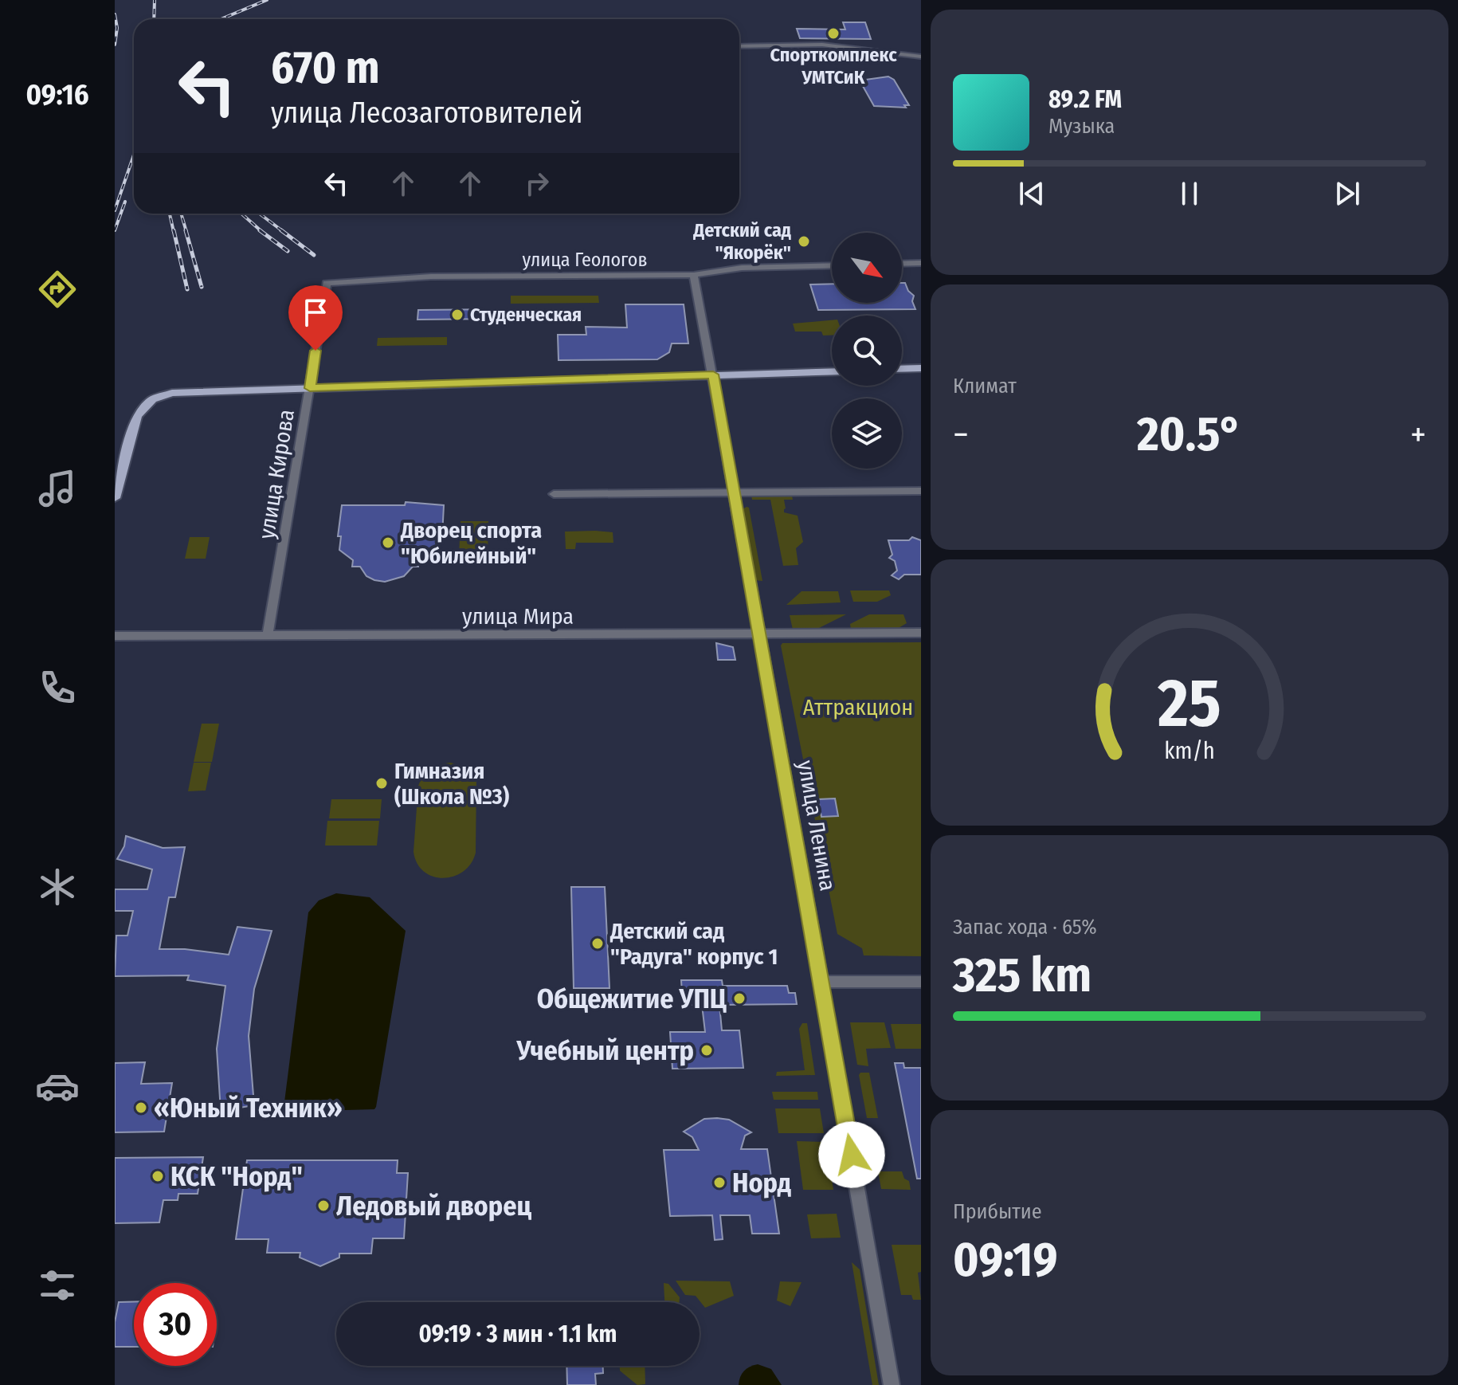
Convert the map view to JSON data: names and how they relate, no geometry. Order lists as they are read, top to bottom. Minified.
{"streets":{"street":["улица Геологов","улица Кирова","улица Мира","улица Ленина"]},"crossings":[["улица Геологов","улица Кирова"],["улица Геологов","улица Ленина"],["улица Кирова","улица Мира"],["улица Мира","улица Ленина"]],"parks":["Аттракцион"],"places":["Спорткомплекс УМТСиК","Детский сад \"Якорёк\"","Студенческая","Дворец спорта \"Юбилейный\"","Гимназия (Школа №3)","Детский сад \"Радуга\" корпус 1","Общежитие УПЦ","Учебный центр","«Юный Техник»","КСК \"Норд\"","Норд","Ледовый дворец"],"north":"bottom right","page":{"tabs":"09:16","turn":["670 m","улица Лесозаготовителей"],"song":["89.2 FM","Музыка"],"tile":["Климат",["Запас хода · 65%","325 km"],["Прибытие","09:19"]],"heat":["−","20.5°","+"],"limit":"30","trip":"09:19 · 3 мин · 1.1 km","gauge":["25","km/h"]}}
